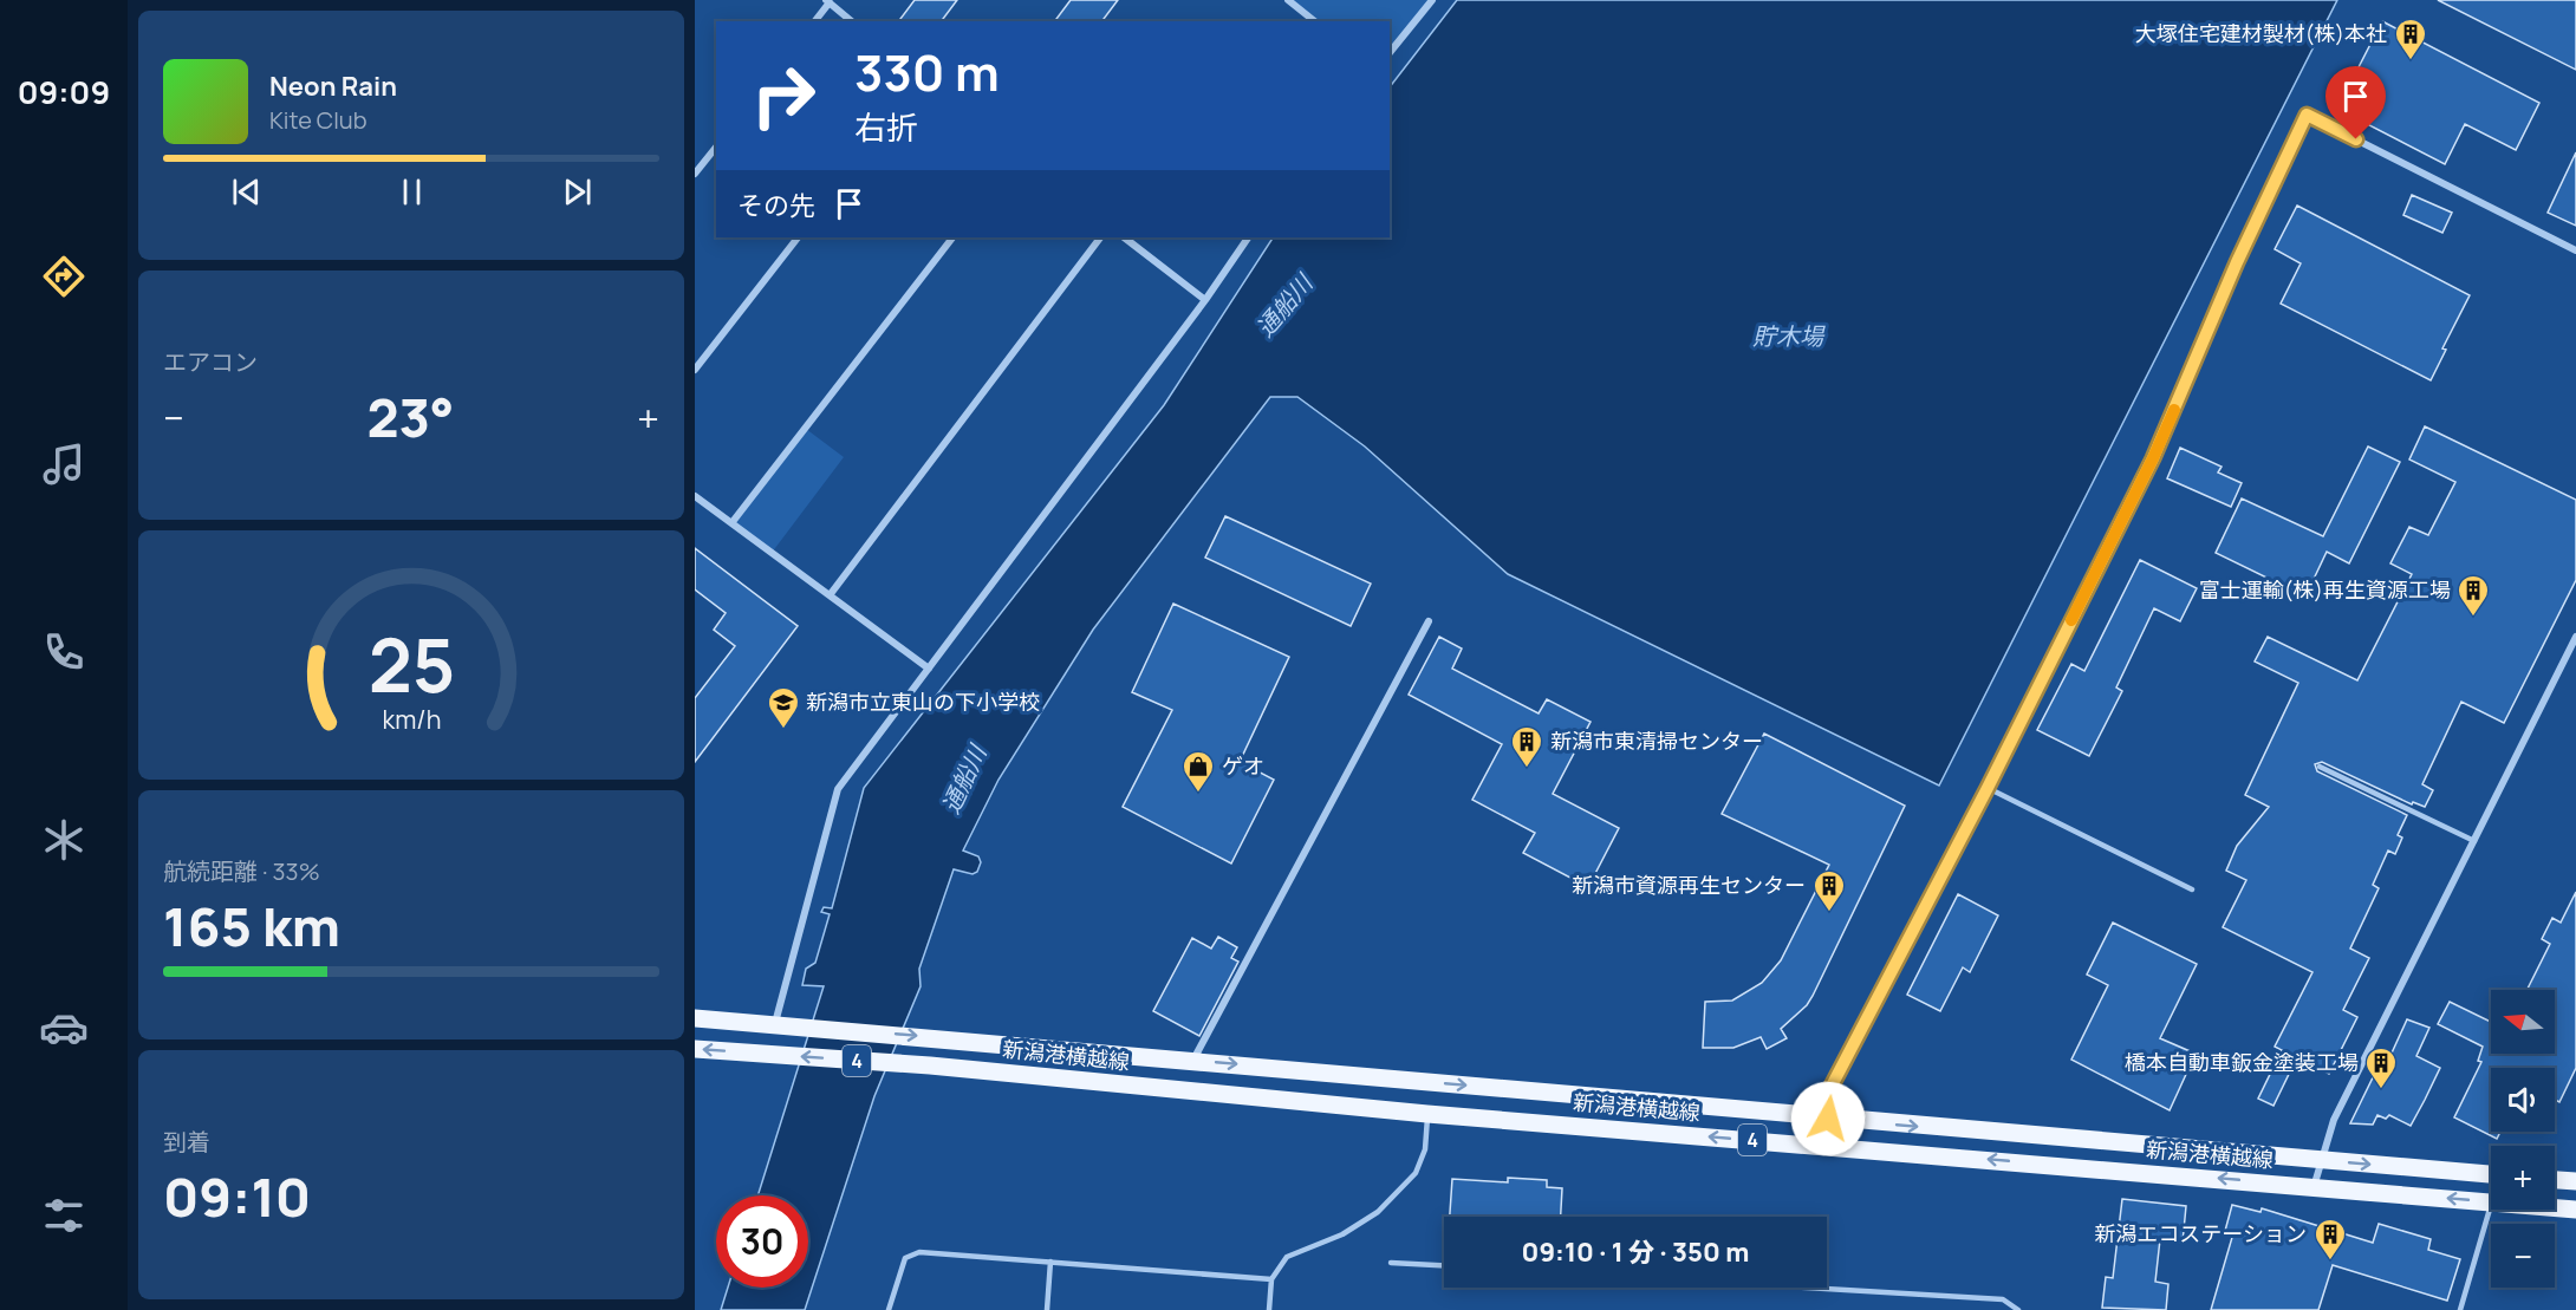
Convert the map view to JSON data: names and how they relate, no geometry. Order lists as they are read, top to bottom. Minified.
{"streets":{"main road":["新潟港横越線","4"]},"water":["通船川","貯木場"],"places":{"building":["大塚住宅建材製材(株)本社","富士運輸(株)再生資源工場","新潟市東清掃センター","新潟市資源再生センター","橋本自動車鈑金塗装工場","新潟エコステーション"],"school or university":["新潟市立東山の下小学校"],"shop":["ゲオ"]},"north":"left","page":{"tabs":"09:09","turn":["330 m","右折"],"song":["Neon Rain","Kite Club"],"then":"その先","tile":["エアコン",["航続距離 · 33%","165 km"],["到着","09:10"]],"heat":["−","23°","+"],"map_buttons":["+","−"],"limit":"30","trip":"09:10 · 1 分 · 350 m","gauge":["25","km/h"]}}
